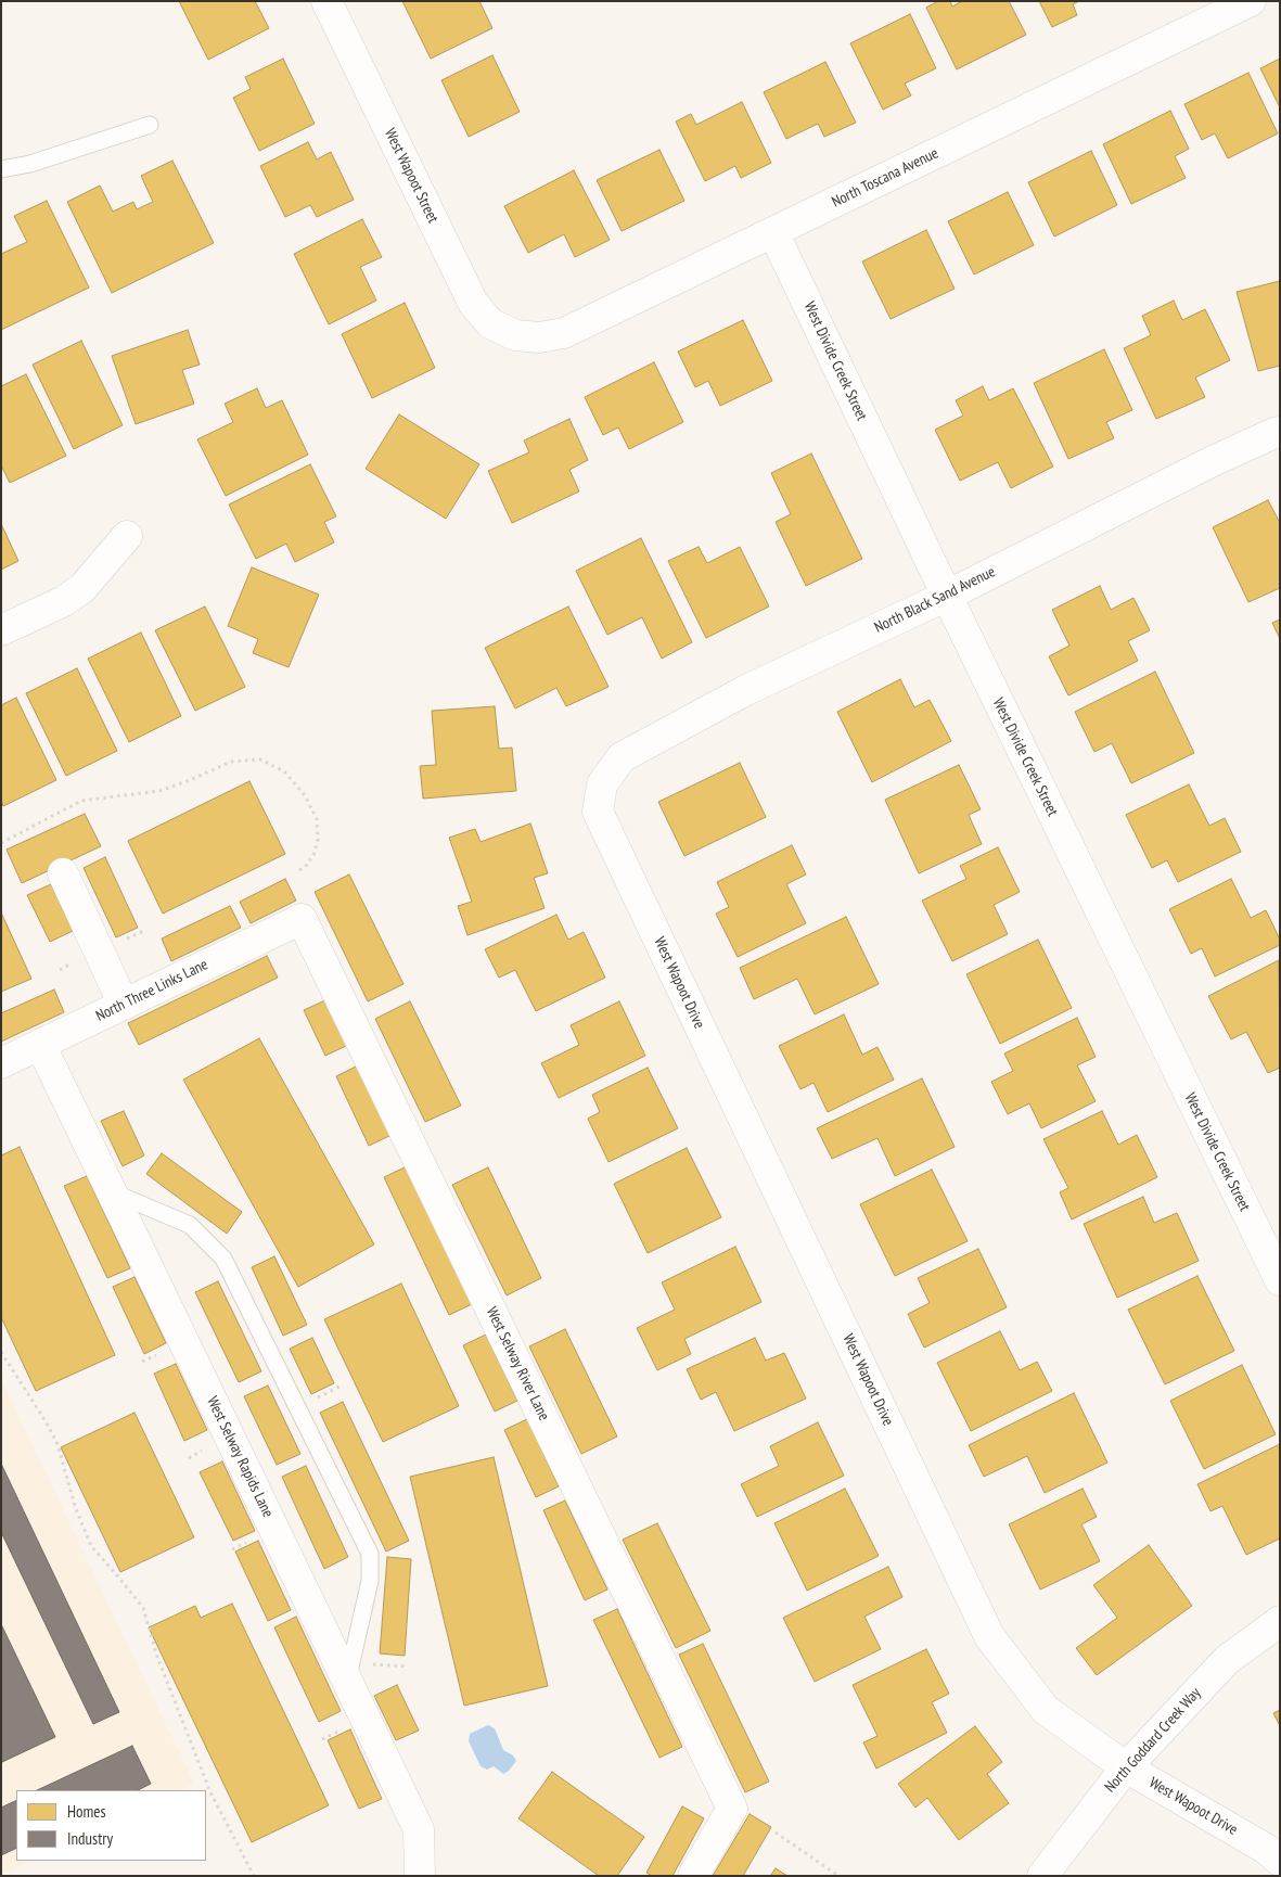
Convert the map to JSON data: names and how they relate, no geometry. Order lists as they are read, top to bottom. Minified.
{"streets":{"street":["West Wapoot Street","North Toscana Avenue","West Divide Creek Street","North Black Sand Avenue","West Wapoot Drive","North Three Links Lane","West Selway River Lane","West Selway Rapids Lane","North Goddard Creek Way"]},"crossings":[["West Wapoot Street","North Toscana Avenue"],["North Toscana Avenue","West Divide Creek Street"],["West Divide Creek Street","North Black Sand Avenue"],["North Black Sand Avenue","West Wapoot Drive"],["West Wapoot Drive","North Goddard Creek Way"],["North Three Links Lane","West Selway River Lane"],["North Three Links Lane","West Selway Rapids Lane"]],"legend":["Homes","Industry"]}
